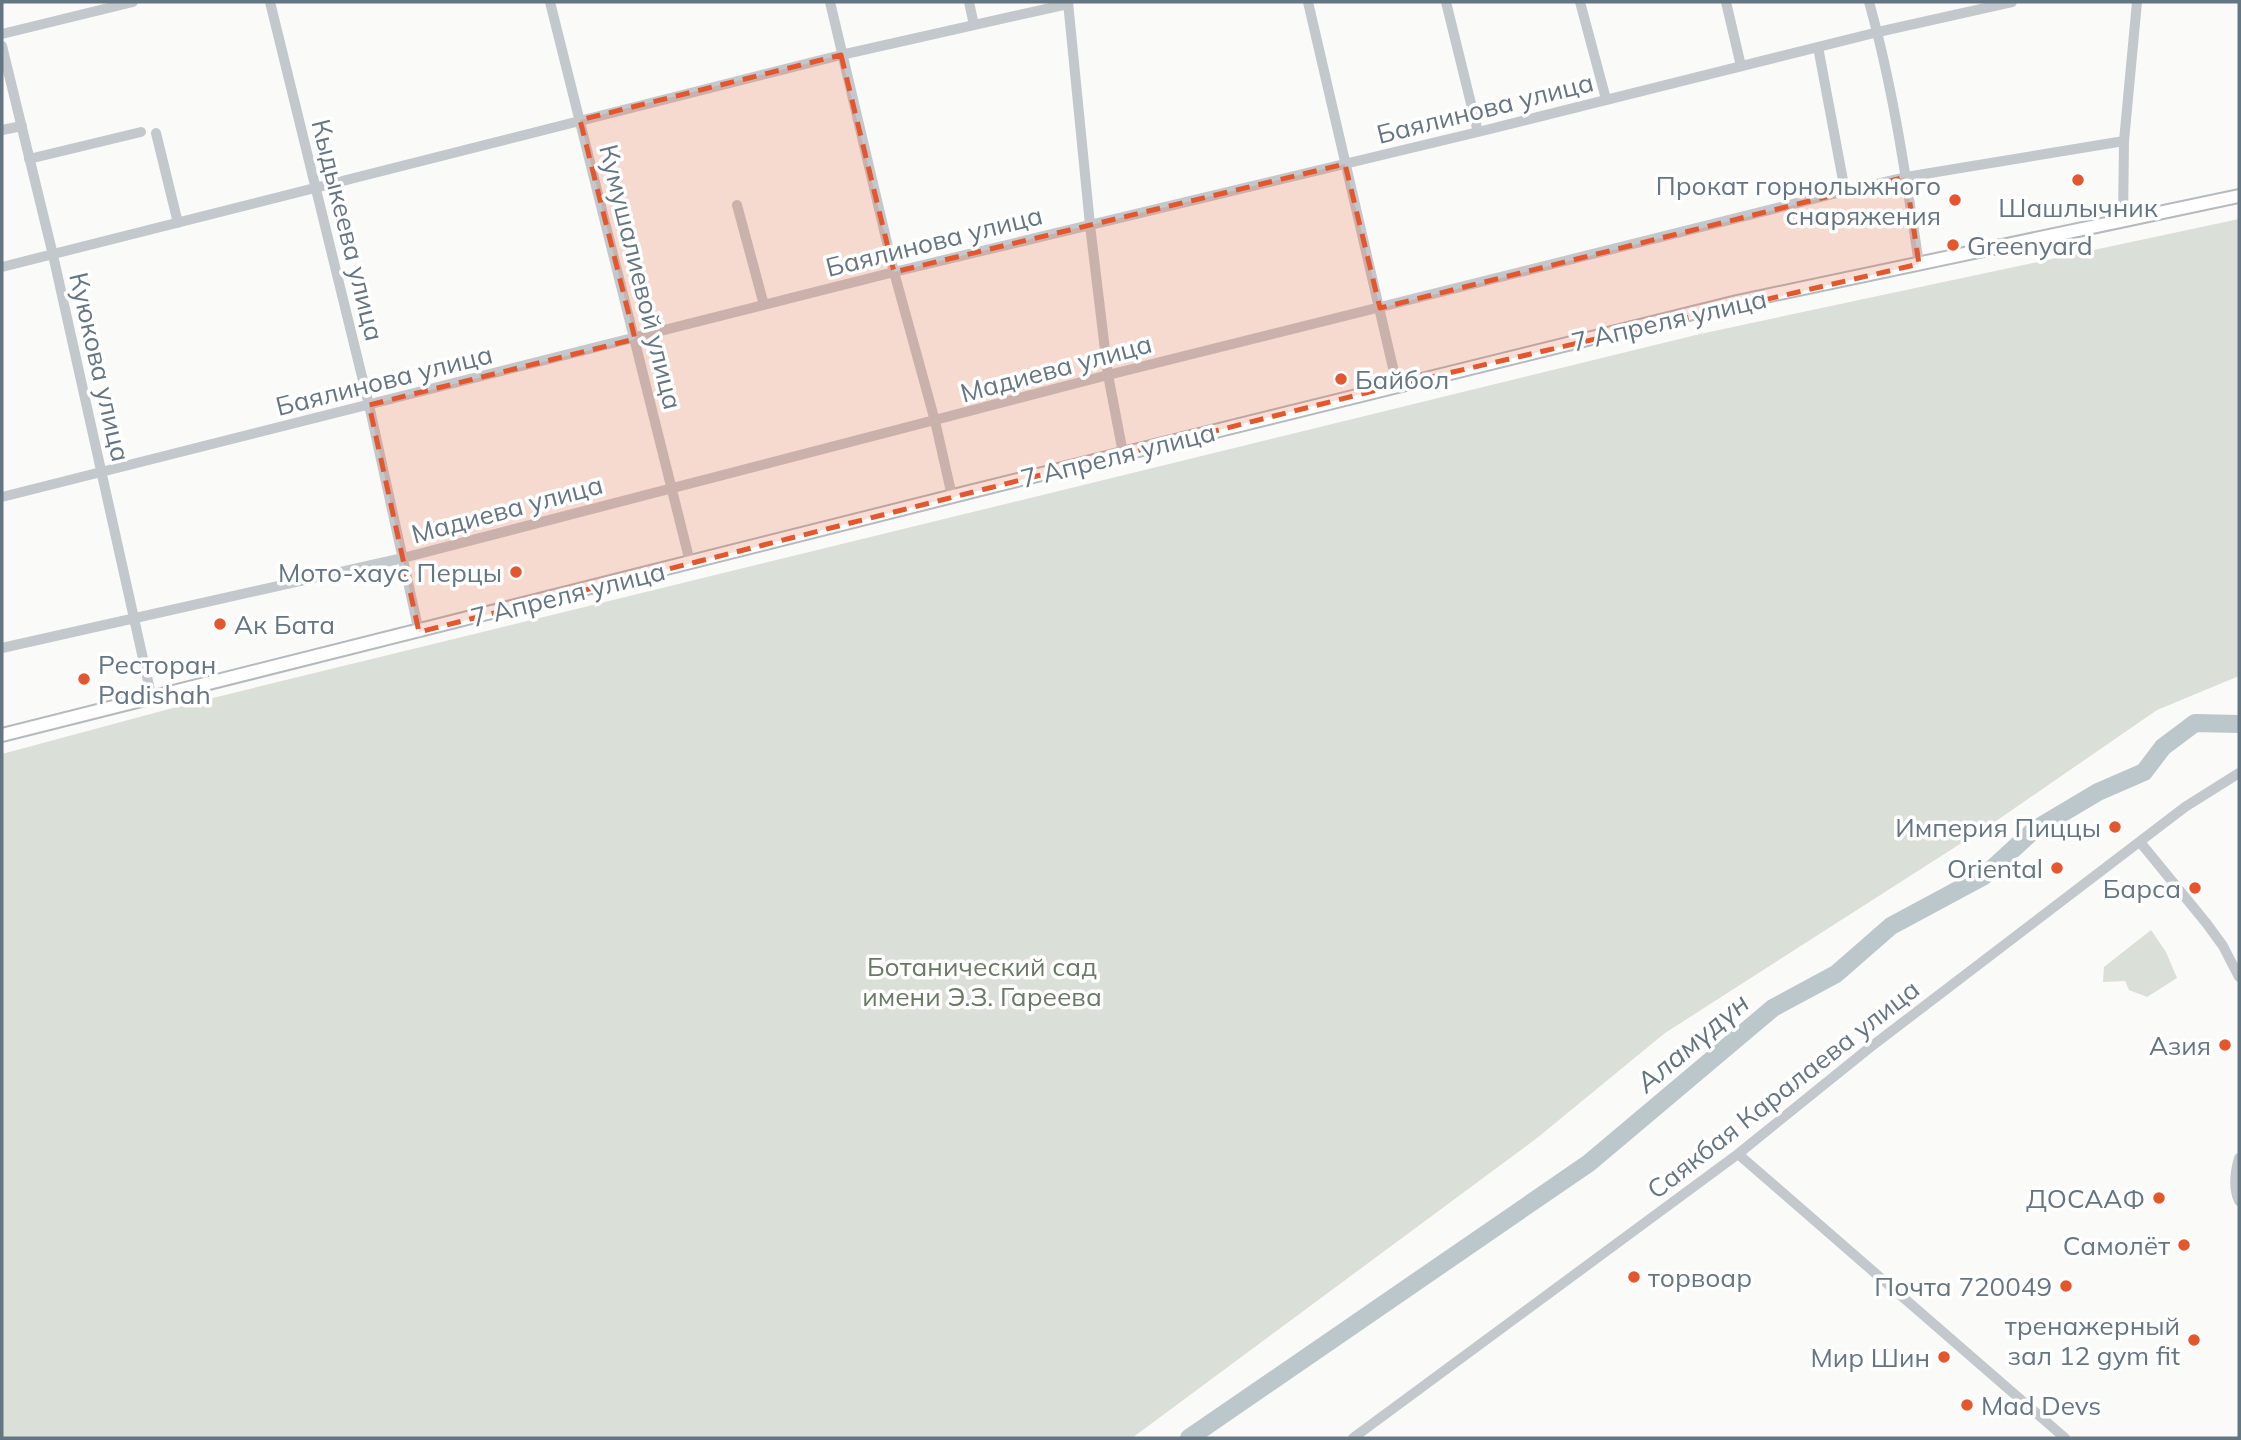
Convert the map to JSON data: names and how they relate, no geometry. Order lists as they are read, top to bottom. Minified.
{"streets":{"main road":["7 Апреля улица"],"street":["Баялинова улица","Кыдыкеева улица","Кумушалиевой улица","Куюкова улица","Мадиева улица","Саякбая Каралаева улица"]},"crossings":[["Баялинова улица","Кыдыкеева улица"],["Баялинова улица","Кумушалиевой улица"],["Баялинова улица","Куюкова улица"],["Кыдыкеева улица","7 Апреля улица"],["Кыдыкеева улица","Мадиева улица"],["Кумушалиевой улица","7 Апреля улица"],["Кумушалиевой улица","Мадиева улица"],["7 Апреля улица","Куюкова улица"],["Куюкова улица","Мадиева улица"]],"water":["Аламүдүн"],"parks":["Ботанический сад имени Э.З. Гареева"],"places":["Шашлычник","Прокат горнолыжного снаряжения","Greenyard","Байбол","Мото-хаус Перцы","Ак Бата","Ресторан Padishah","Империя Пиццы","Oriental","Барса","Азия","ДОСААФ","Самолёт","торвоар","Почта 720049","тренажерный зал 12 gym fit","Мир Шин","Mad Devs"]}
